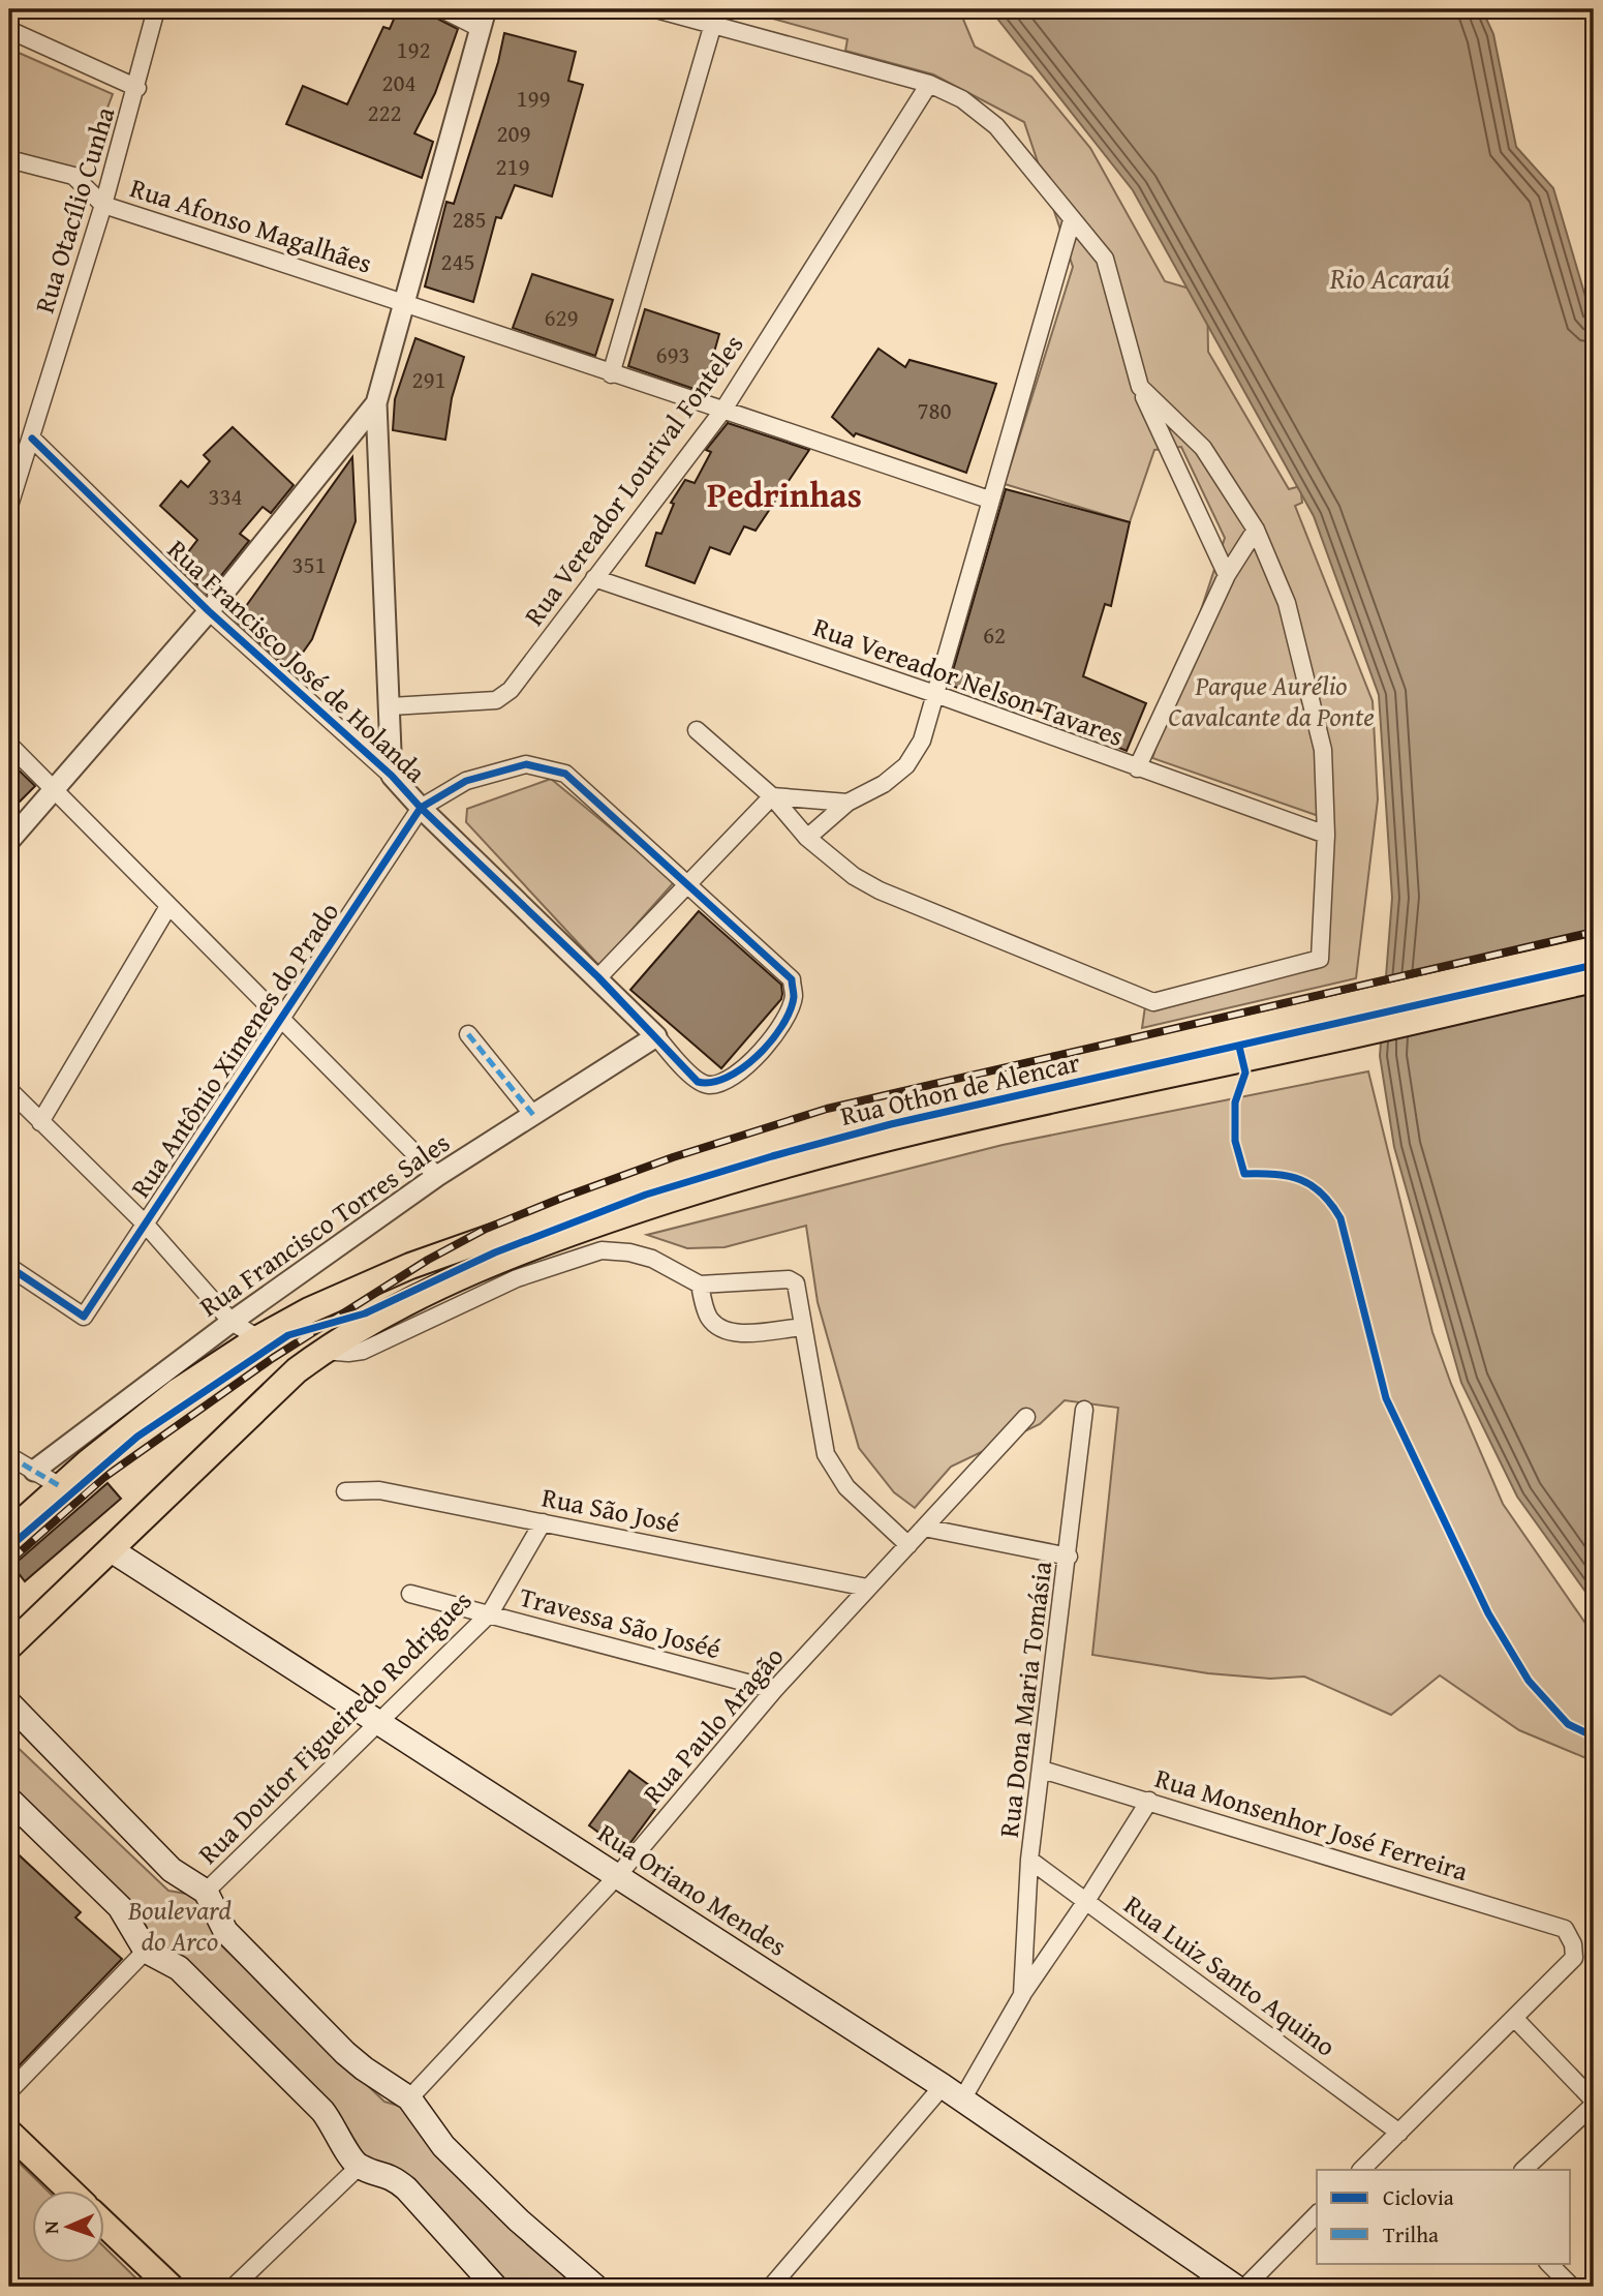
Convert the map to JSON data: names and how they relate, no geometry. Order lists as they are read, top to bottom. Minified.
{"streets":{"main road":["Rua Othon de Alencar","Rua Oriano Mendes"],"street":["Rua Otacílio Cunha","Rua Afonso Magalhães","Rua Vereador Lourival Fonteles","Rua Francisco José de Holanda","Rua Vereador Nelson Tavares","Rua Antônio Ximenes do Prado","Rua Francisco Torres Sales","Rua São José","Travessa São Joséé","Rua Dona Maria Tomásia","Rua Paulo Aragão","Rua Doutor Figueiredo Rodrigues","Rua Monsenhor José Ferreira","Rua Luiz Santo Aquino"]},"crossings":[["Rua Otacílio Cunha","Rua Afonso Magalhães"],["Rua Otacílio Cunha","Rua Francisco José de Holanda"],["Rua Afonso Magalhães","Rua Vereador Lourival Fonteles"],["Rua Vereador Lourival Fonteles","Rua Vereador Nelson Tavares"],["Rua Francisco José de Holanda","Rua Antônio Ximenes do Prado"],["Rua Francisco José de Holanda","Rua Francisco Torres Sales"],["Rua Othon de Alencar","Rua Oriano Mendes"],["Rua São José","Rua Paulo Aragão"],["Rua São José","Rua Doutor Figueiredo Rodrigues"],["Travessa São Joséé","Rua Paulo Aragão"],["Travessa São Joséé","Rua Doutor Figueiredo Rodrigues"],["Rua Dona Maria Tomásia","Rua Monsenhor José Ferreira"],["Rua Dona Maria Tomásia","Rua Oriano Mendes"],["Rua Dona Maria Tomásia","Rua Luiz Santo Aquino"],["Rua Paulo Aragão","Rua Oriano Mendes"],["Rua Doutor Figueiredo Rodrigues","Rua Oriano Mendes"]],"districts":["Pedrinhas"],"water":["Rio Acaraú"],"parks":["Parque Aurélio Cavalcante da Ponte","Boulevard do Arco"],"house_numbers":["192","204","199","222","209","219","285","245","629","693","291","780","334","351","62"],"legend":["Ciclovia","Trilha"],"north":"left"}
